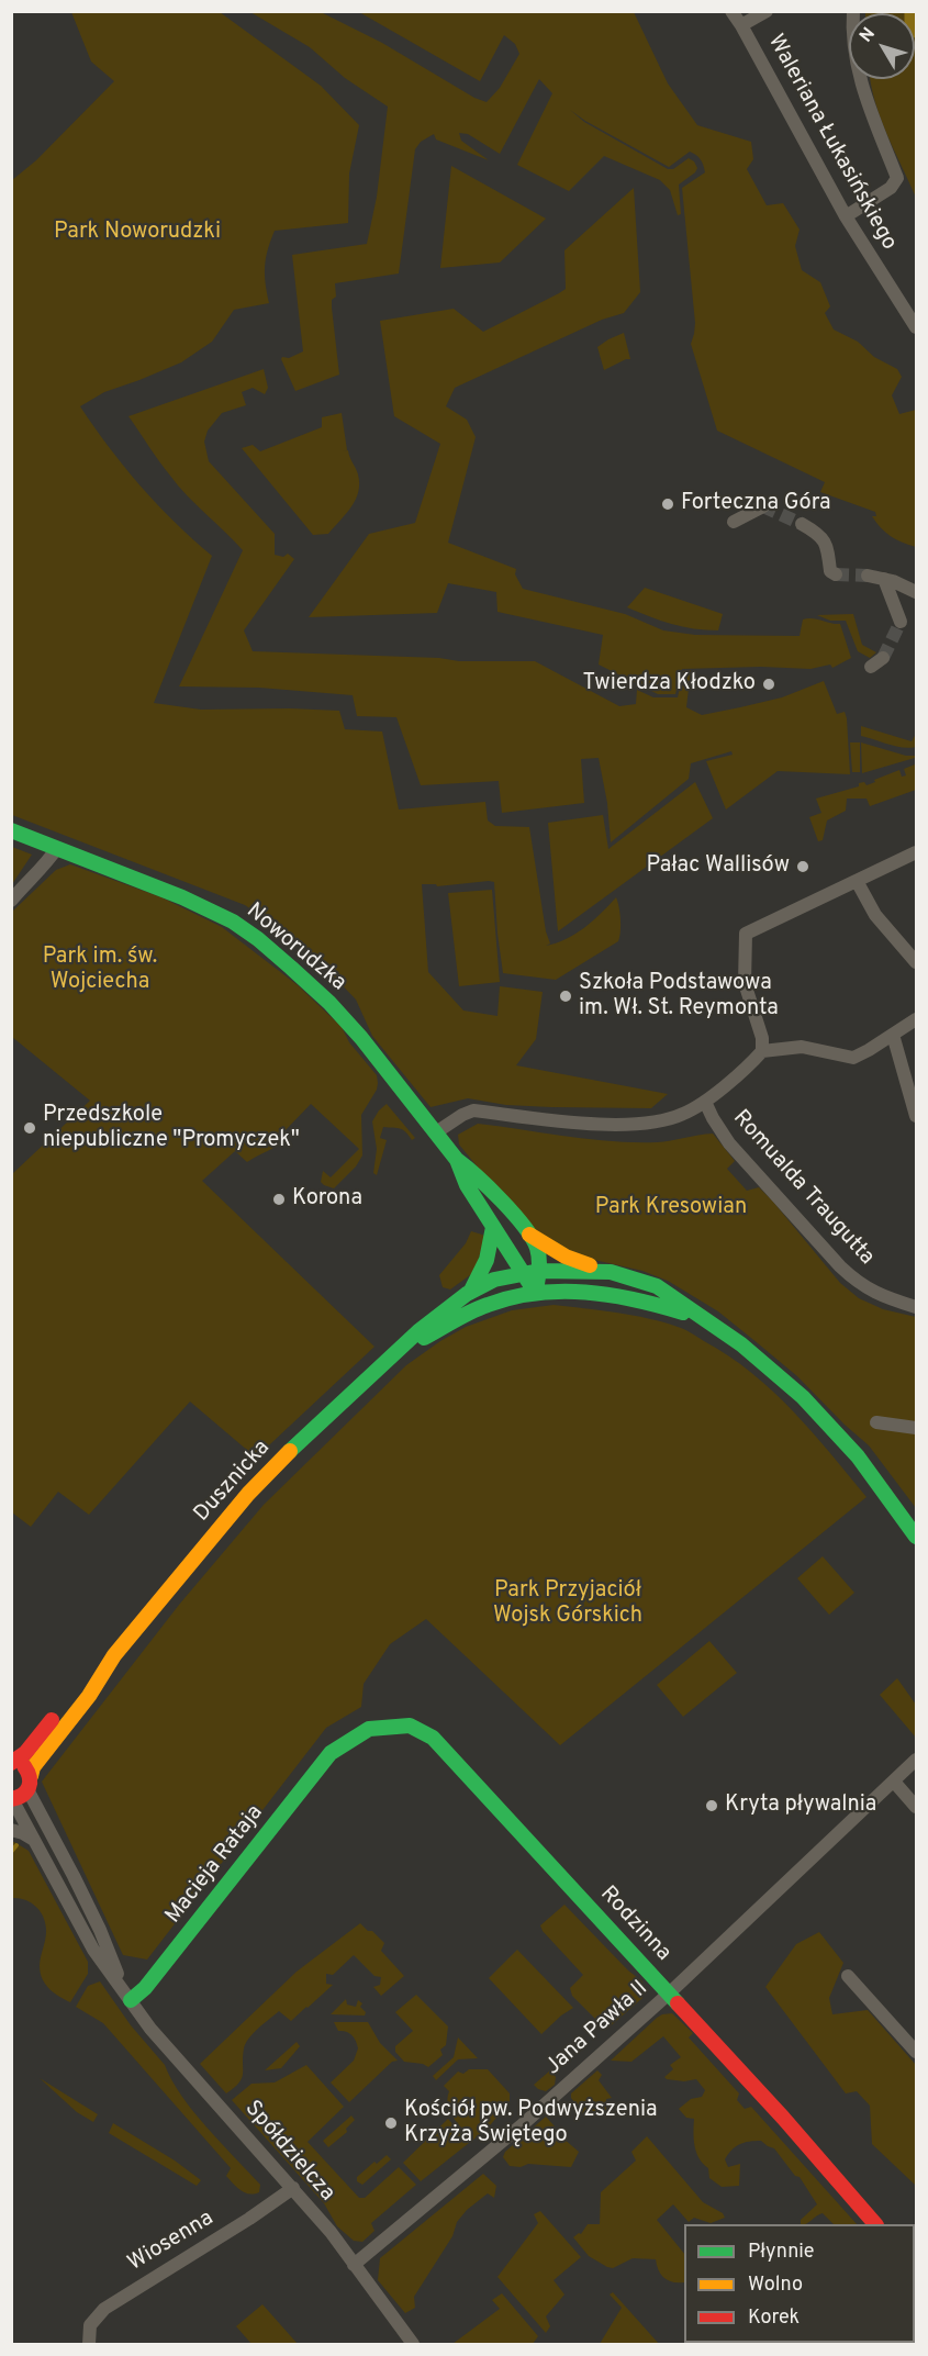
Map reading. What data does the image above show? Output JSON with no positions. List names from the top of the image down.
{
  "streets": {
    "street": [
      "Waleriana Łukasińskiego",
      "Noworudzka",
      "Romualda Traugutta",
      "Dusznicka",
      "Macieja Rataja",
      "Rodzinna",
      "Jana Pawła II",
      "Spółdzielcza",
      "Wiosenna"
    ]
  },
  "crossings": [
    ["Noworudzka", "Dusznicka"],
    ["Macieja Rataja", "Rodzinna"],
    ["Macieja Rataja", "Spółdzielcza"],
    ["Rodzinna", "Jana Pawła II"],
    ["Jana Pawła II", "Spółdzielcza"],
    ["Spółdzielcza", "Wiosenna"]
  ],
  "parks": [
    "Park Noworudzki",
    "Park im. św. Wojciecha",
    "Park Kresowian",
    "Park Przyjaciół Wojsk Górskich"
  ],
  "places": [
    "Forteczna Góra",
    "Twierdza Kłodzko",
    "Pałac Wallisów",
    "Szkoła Podstawowa im. Wł. St. Reymonta",
    "Przedszkole niepubliczne \"Promyczek\"",
    "Korona",
    "Kryta pływalnia",
    "Kościół pw. Podwyższenia Krzyża Świętego"
  ],
  "legend": ["Płynnie", "Wolno", "Korek"],
  "north": "top left"
}
